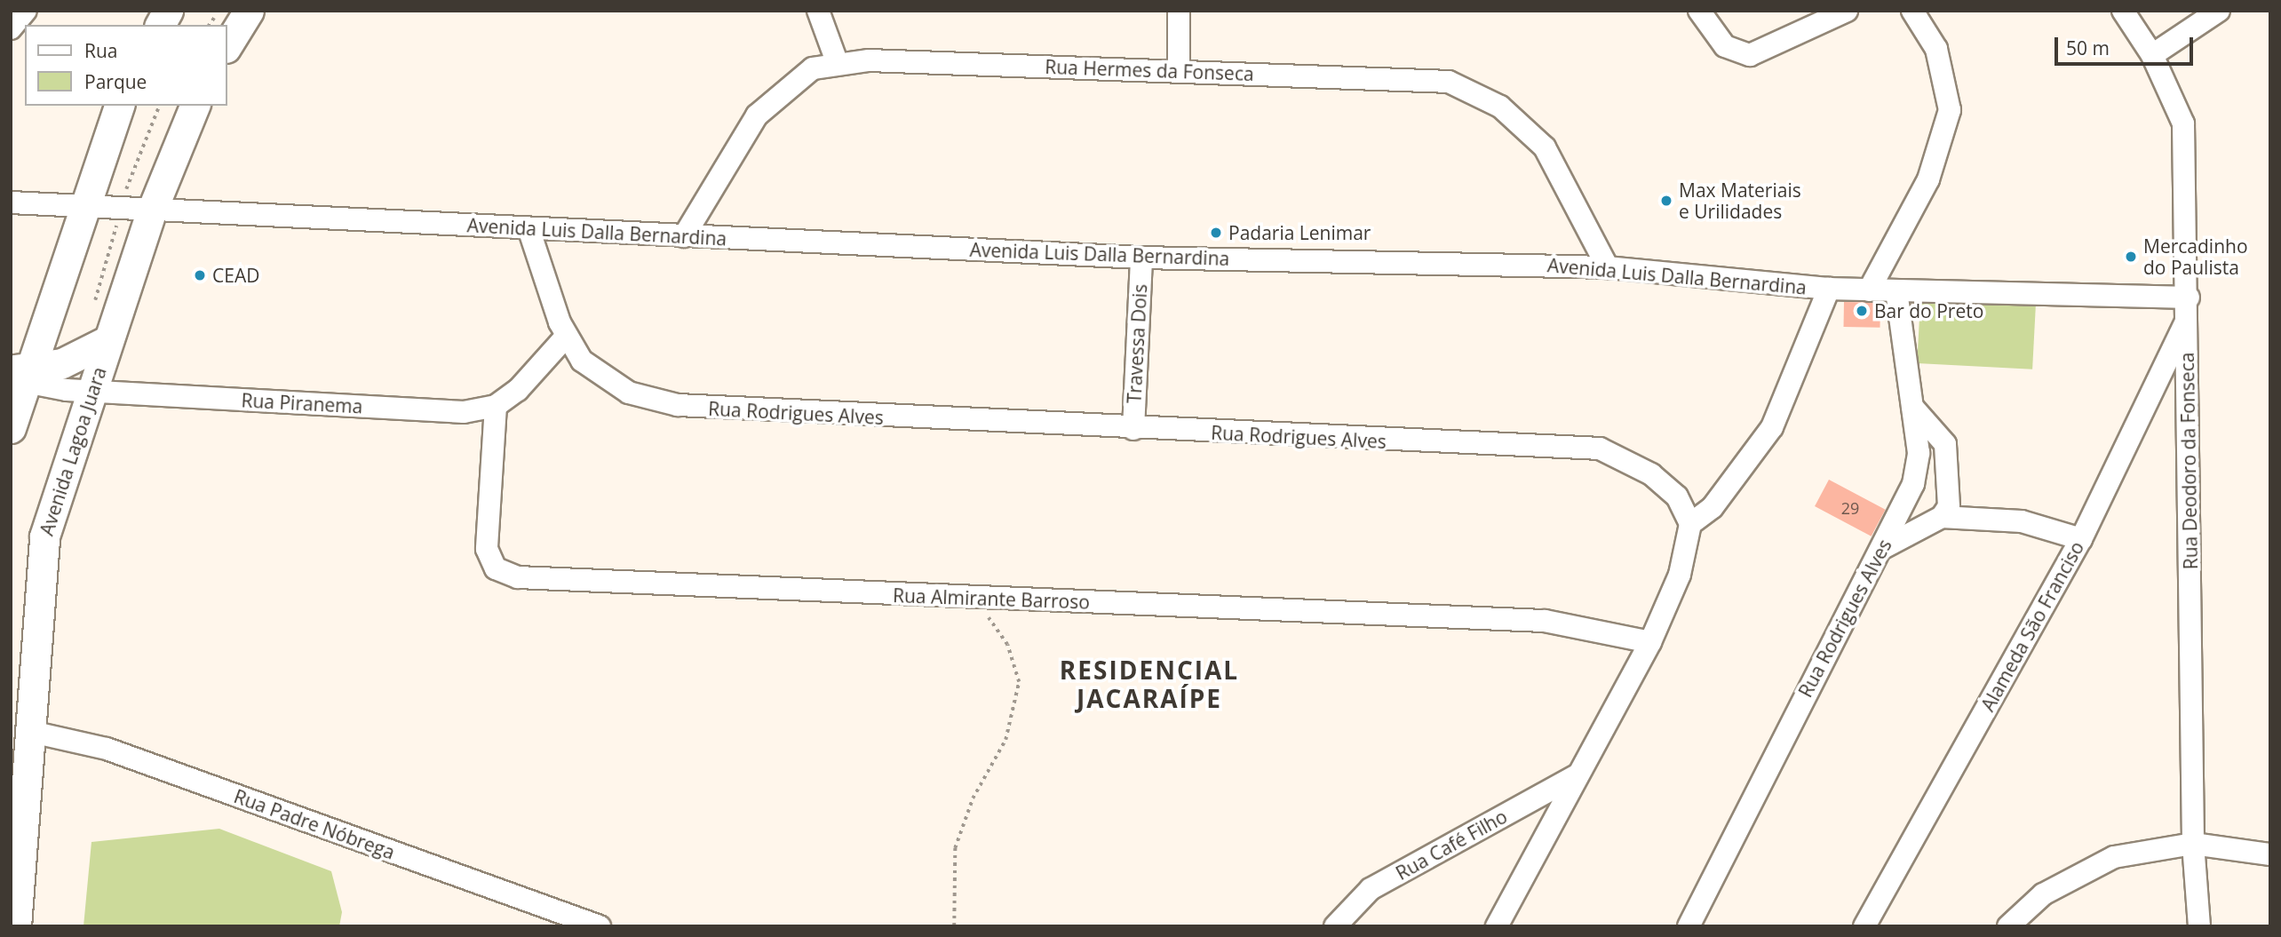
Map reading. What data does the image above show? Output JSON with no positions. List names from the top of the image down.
{
  "streets": {
    "main road": ["Avenida Lagoa Juara"],
    "street": [
      "Rua Hermes da Fonseca",
      "Avenida Luis Dalla Bernardina",
      "Travessa Dois",
      "Rua Piranema",
      "Rua Rodrigues Alves",
      "Rua Deodoro da Fonseca",
      "Rua Almirante Barroso",
      "Alameda São Franciso",
      "Rua Padre Nóbrega",
      "Rua Café Filho"
    ]
  },
  "crossings": [
    ["Rua Hermes da Fonseca", "Avenida Luis Dalla Bernardina"],
    ["Avenida Luis Dalla Bernardina", "Travessa Dois"],
    ["Avenida Luis Dalla Bernardina", "Rua Rodrigues Alves"],
    ["Avenida Luis Dalla Bernardina", "Avenida Lagoa Juara"],
    ["Avenida Luis Dalla Bernardina", "Rua Deodoro da Fonseca"],
    ["Travessa Dois", "Rua Rodrigues Alves"],
    ["Rua Piranema", "Rua Rodrigues Alves"],
    ["Rua Piranema", "Avenida Lagoa Juara"],
    ["Rua Piranema", "Rua Almirante Barroso"],
    ["Avenida Lagoa Juara", "Rua Padre Nóbrega"],
    ["Rua Deodoro da Fonseca", "Alameda São Franciso"]
  ],
  "districts": ["RESIDENCIAL JACARAÍPE"],
  "places": [
    "Max Materiais e Urilidades",
    "Padaria Lenimar",
    "Mercadinho do Paulista",
    "CEAD",
    "Bar do Preto"
  ],
  "house_numbers": ["29"],
  "legend": ["Rua", "Parque"],
  "scale_bar": "50 m"
}
